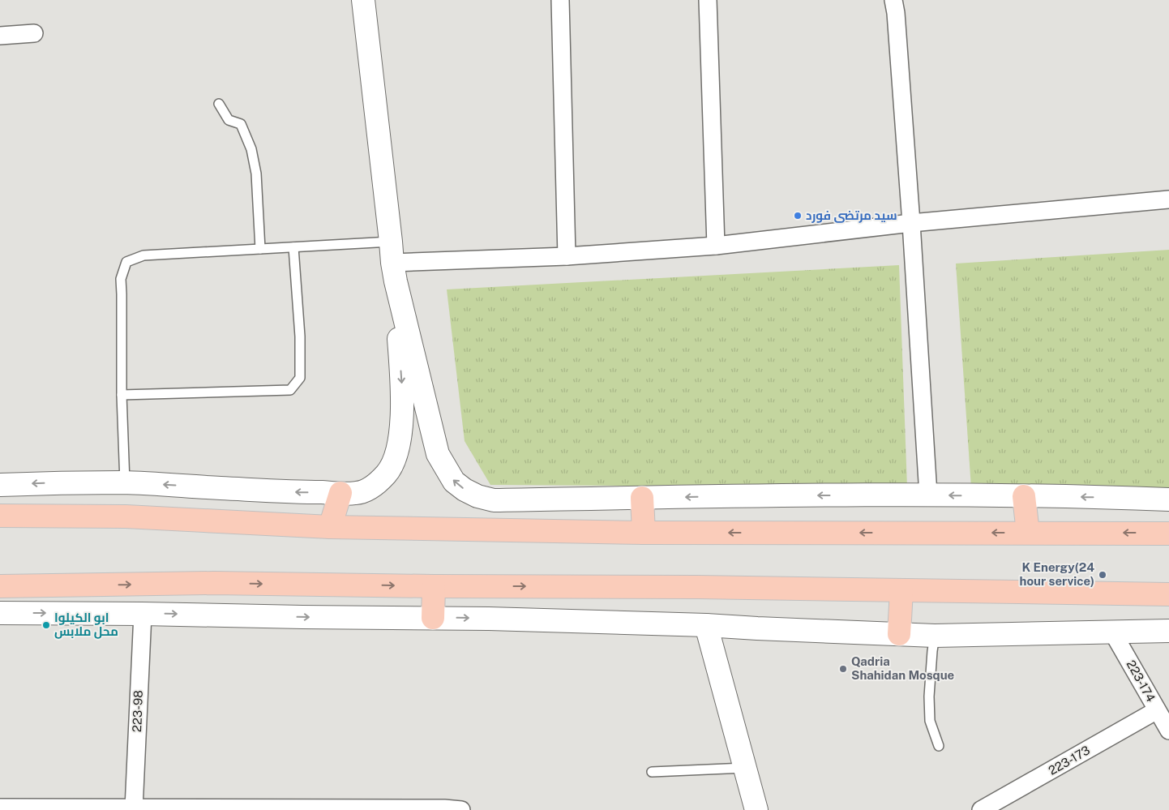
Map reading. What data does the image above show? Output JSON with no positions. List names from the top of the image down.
{
  "streets": {
    "street": ["223-174", "223-98", "223-173"]
  },
  "crossings": [
    ["223-174", "223-173"]
  ],
  "places": [
    "سيد مرتضى فورد",
    "K Energy(24 hour service)",
    "ابو الكيلوا محل ملابس",
    "Qadria Shahidan Mosque"
  ]
}
